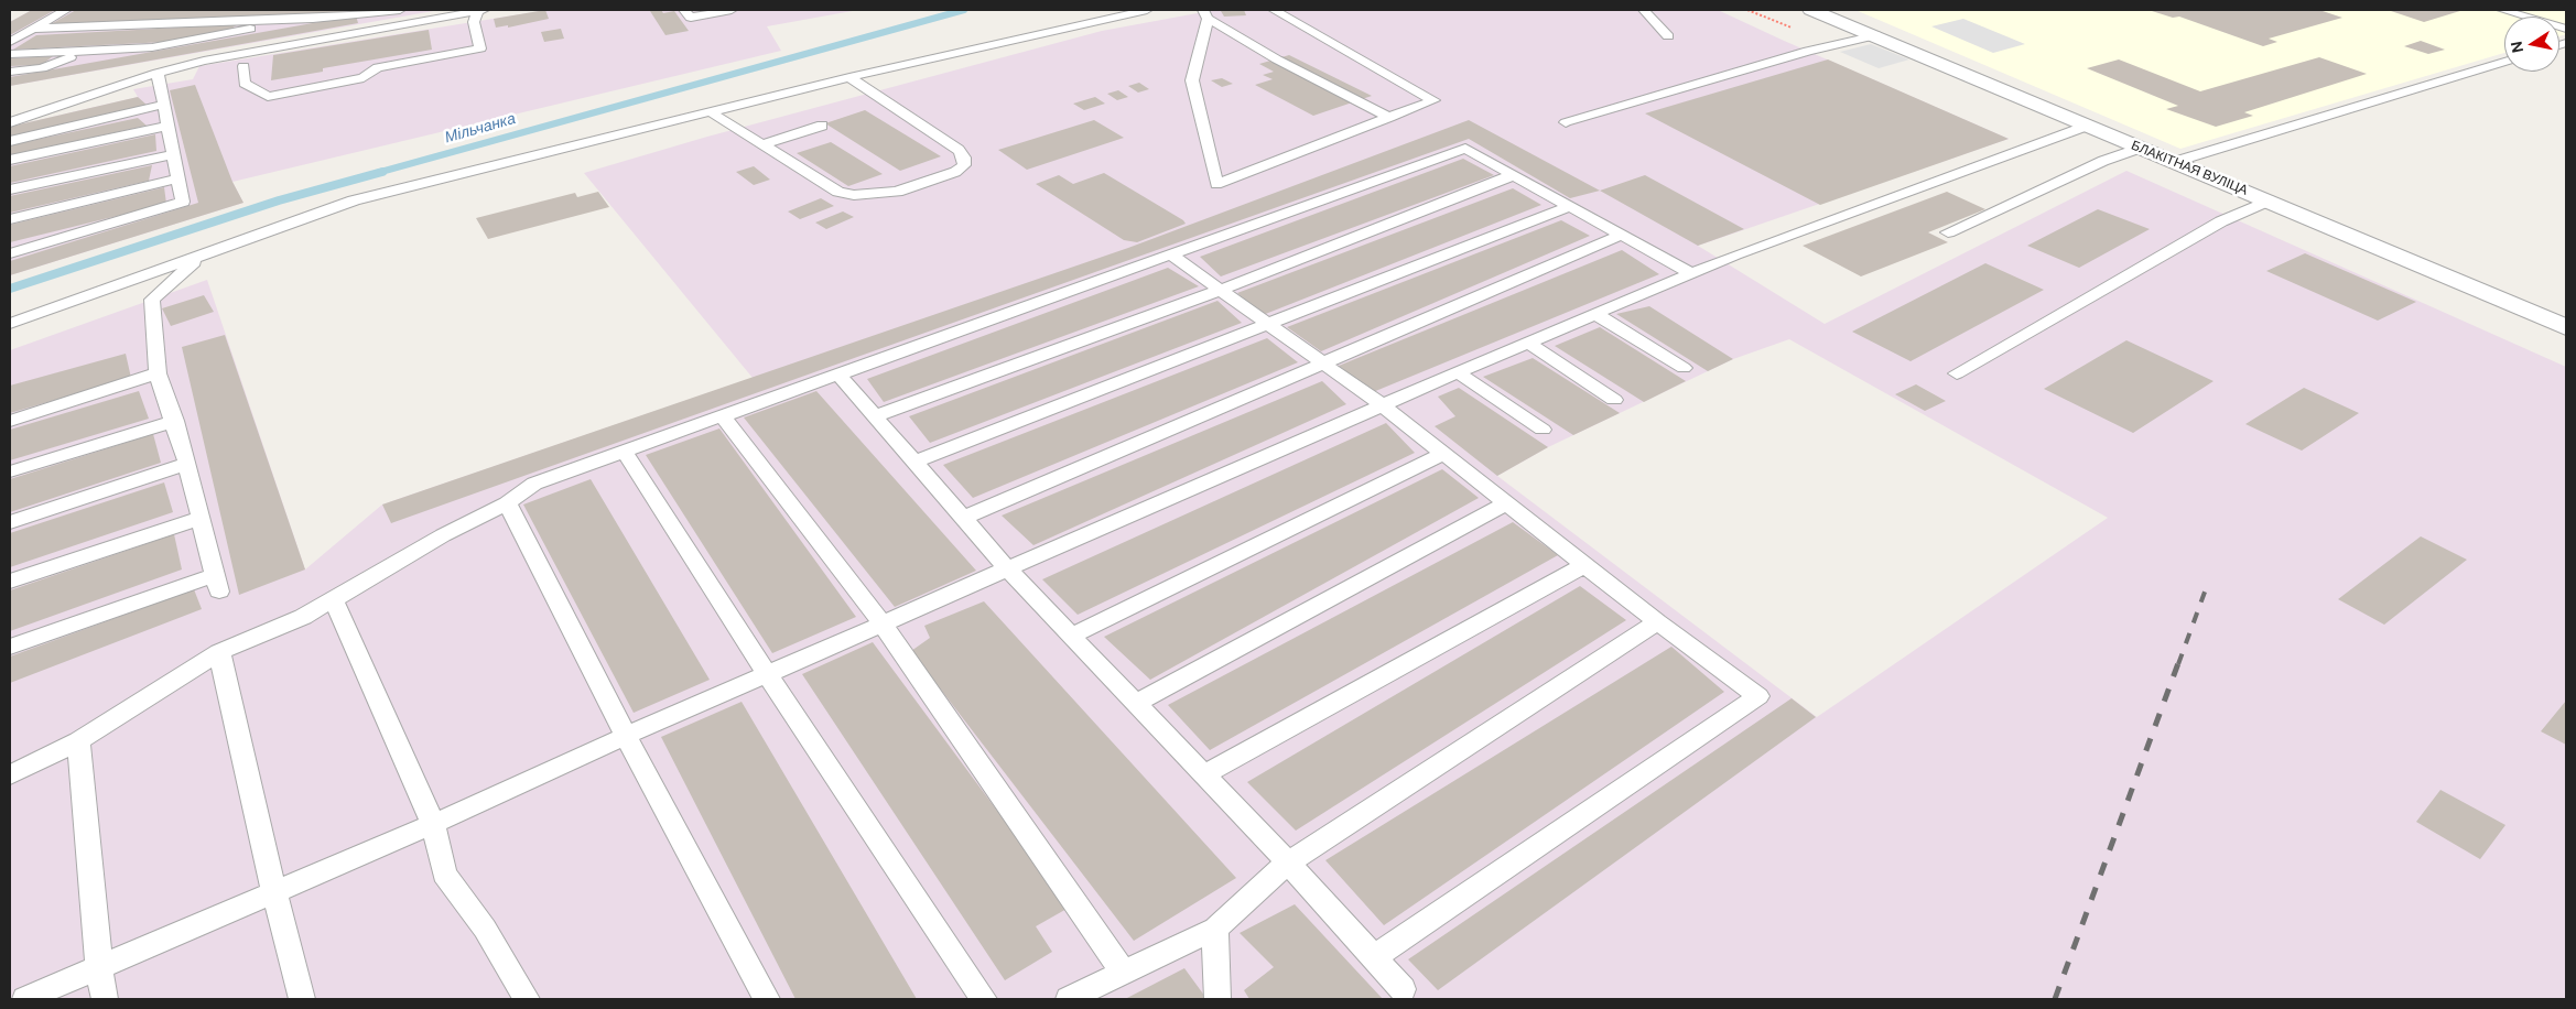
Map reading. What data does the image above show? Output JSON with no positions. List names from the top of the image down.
{
  "streets": {
    "street": ["БЛАКІТНАЯ ВУЛІЦА"]
  },
  "water": ["Мільчанка"],
  "north": "left"
}
